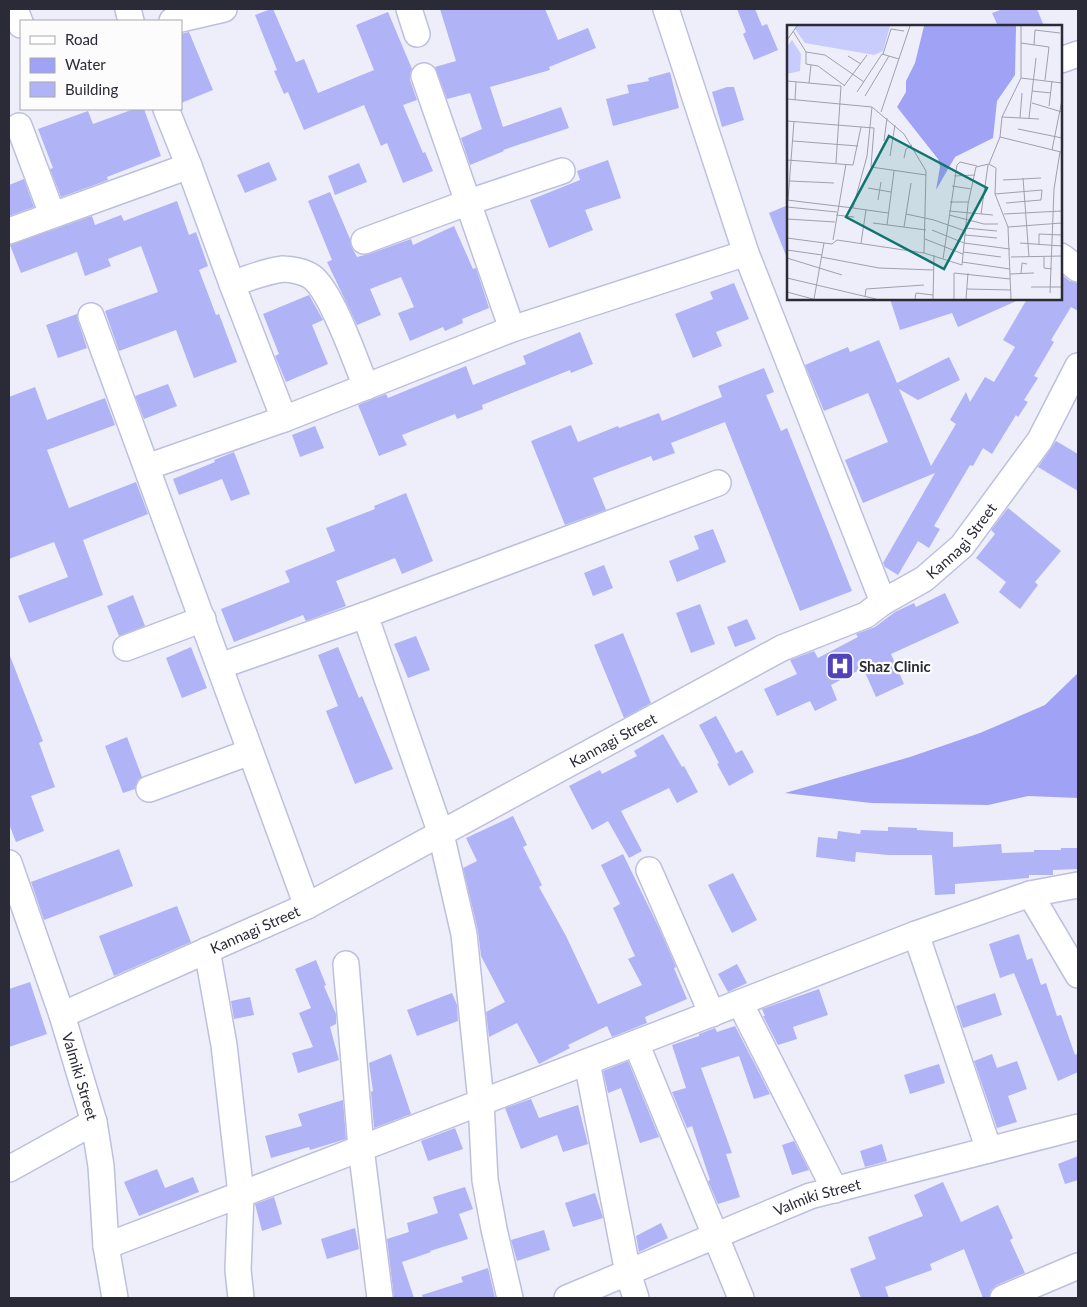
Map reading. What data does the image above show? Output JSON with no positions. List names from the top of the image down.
{
  "streets": {
    "street": ["Kannagi Street", "Valmiki Street"]
  },
  "crossings": [
    ["Kannagi Street", "Valmiki Street"]
  ],
  "places": {
    "hospital": ["Shaz Clinic"]
  },
  "legend": ["Road", "Water", "Building"]
}
